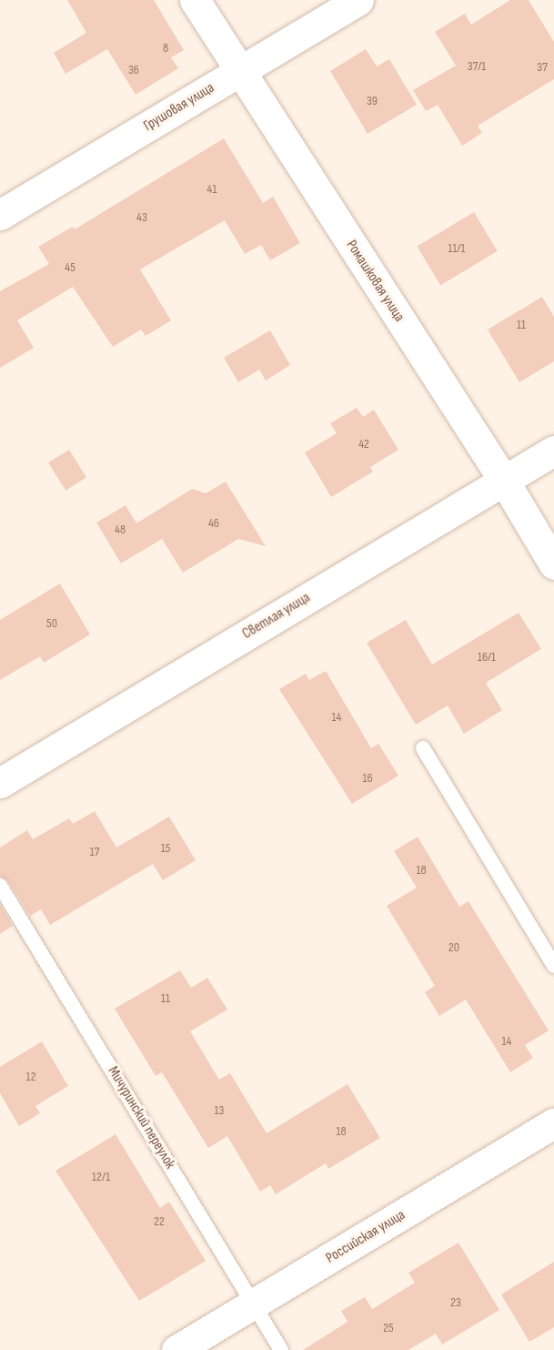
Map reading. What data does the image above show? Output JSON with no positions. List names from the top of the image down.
{
  "streets": {
    "street": [
      "Грушовая улица",
      "Ромашковая улица",
      "Светлая улица",
      "Российская улица"
    ],
    "lane": ["Мичуринский переулок"]
  },
  "crossings": [
    ["Грушовая улица", "Ромашковая улица"],
    ["Ромашковая улица", "Светлая улица"],
    ["Мичуринский переулок", "Российская улица"]
  ],
  "house_numbers": [
    "8",
    "37/1",
    "37",
    "36",
    "39",
    "41",
    "43",
    "11/1",
    "45",
    "11",
    "42",
    "46",
    "48",
    "50",
    "16/1",
    "14",
    "16",
    "15",
    "17",
    "18",
    "20",
    "11",
    "14",
    "12",
    "13",
    "18",
    "12/1",
    "22",
    "23",
    "25"
  ]
}
